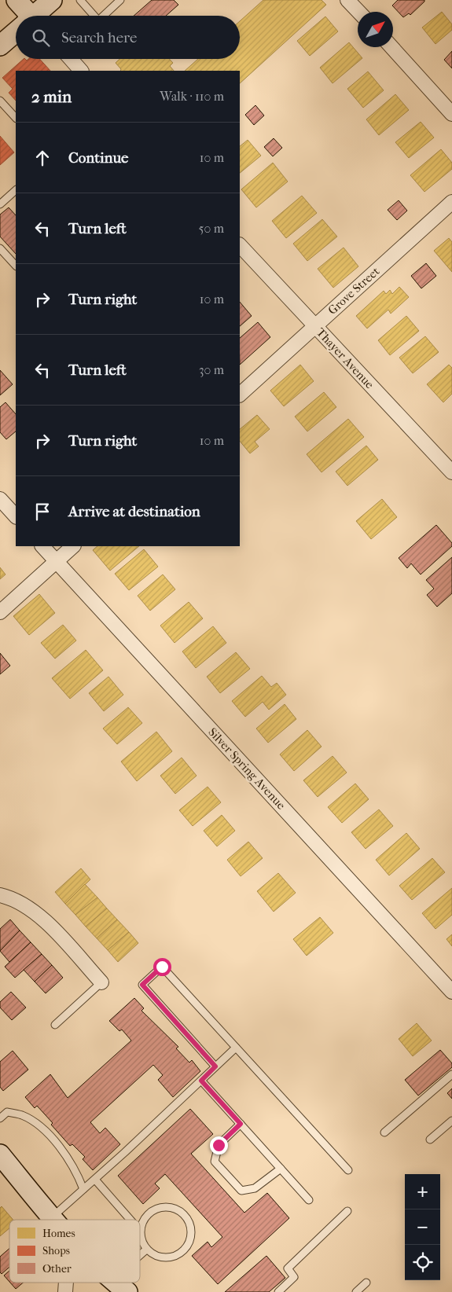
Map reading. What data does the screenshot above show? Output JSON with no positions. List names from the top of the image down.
{
  "streets": {
    "street": ["Grove Street", "Thayer Avenue", "Silver Spring Avenue"]
  },
  "crossings": [
    ["Grove Street", "Thayer Avenue"]
  ],
  "legend": ["Homes", "Shops", "Other"],
  "north": "top right",
  "page": {
    "search": "Search here",
    "heading": ["2 min", "Walk · 110 m"],
    "list": [
      ["Continue", "10 m"],
      ["Turn left", "50 m"],
      ["Turn right", "10 m"],
      ["Turn left", "30 m"],
      ["Turn right", "10 m"],
      "Arrive at destination"
    ],
    "map_buttons": ["+", "−"]
  }
}
